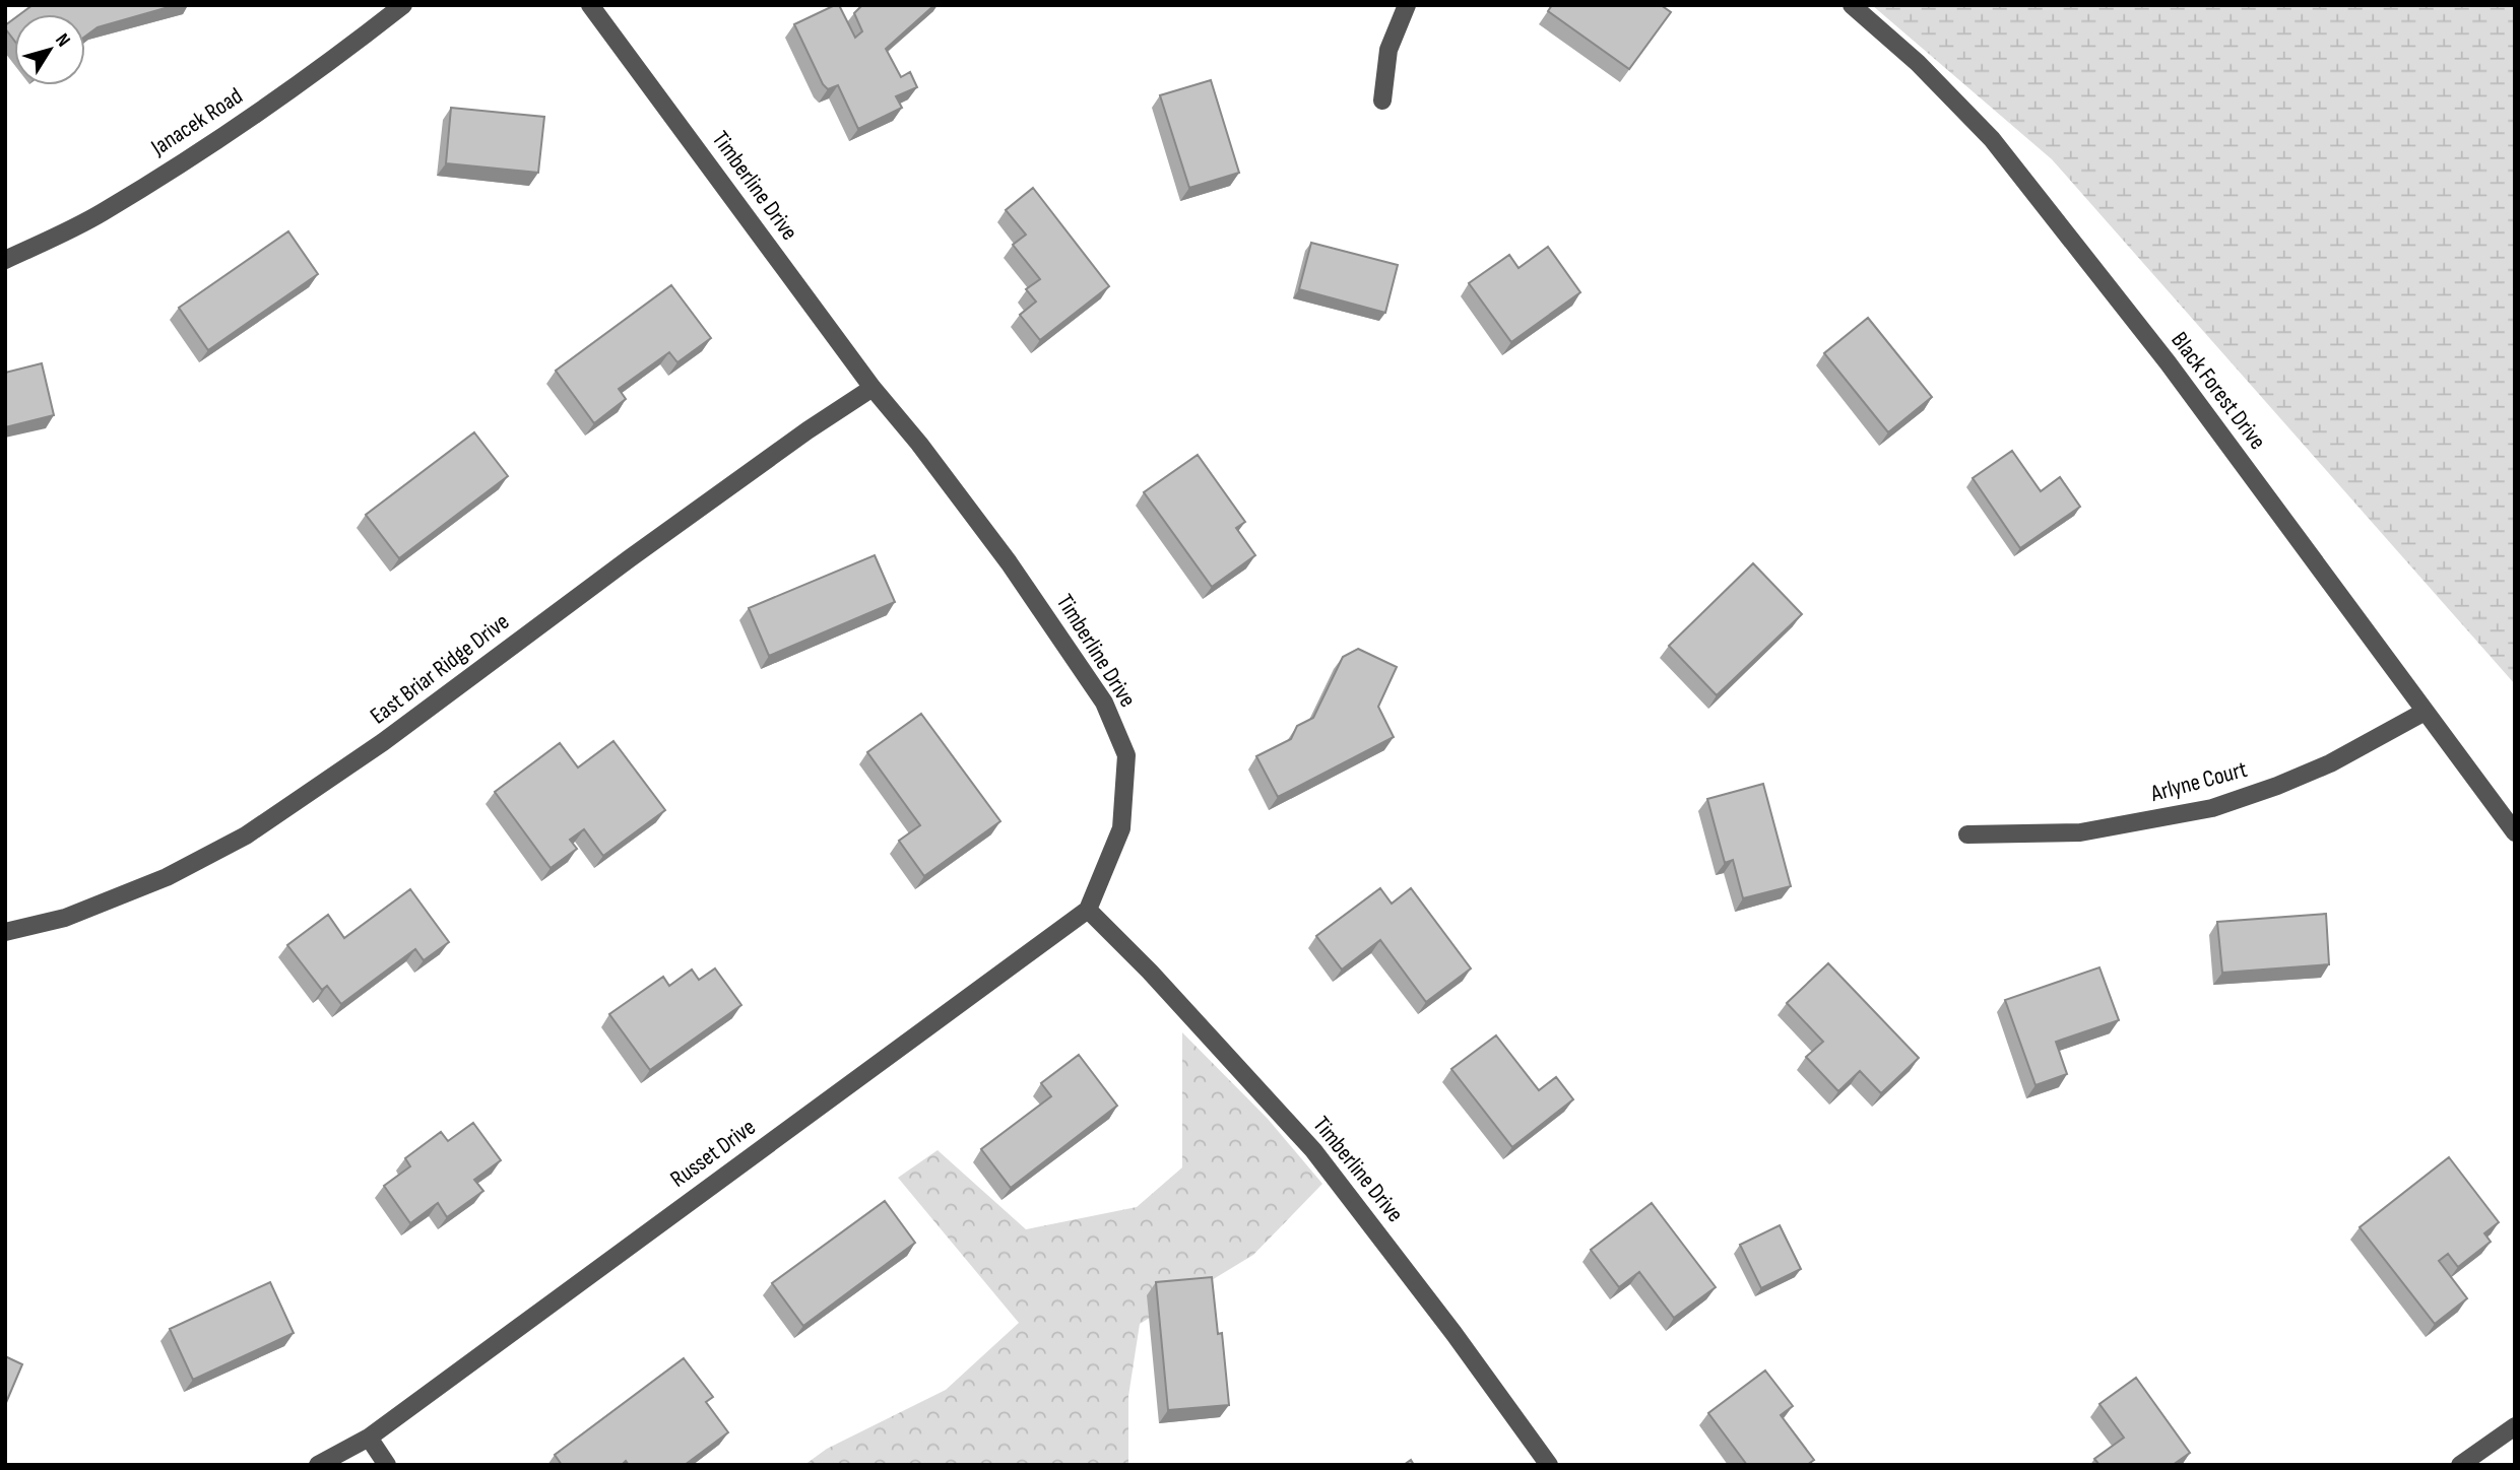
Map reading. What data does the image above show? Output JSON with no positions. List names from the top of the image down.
{
  "streets": {
    "street": [
      "Janacek Road",
      "Timberline Drive",
      "Black Forest Drive",
      "East Briar Ridge Drive",
      "Arlyne Court",
      "Russet Drive"
    ]
  },
  "crossings": [
    ["Timberline Drive", "East Briar Ridge Drive"],
    ["Timberline Drive", "Russet Drive"],
    ["Black Forest Drive", "Arlyne Court"]
  ],
  "north": "top right"
}
